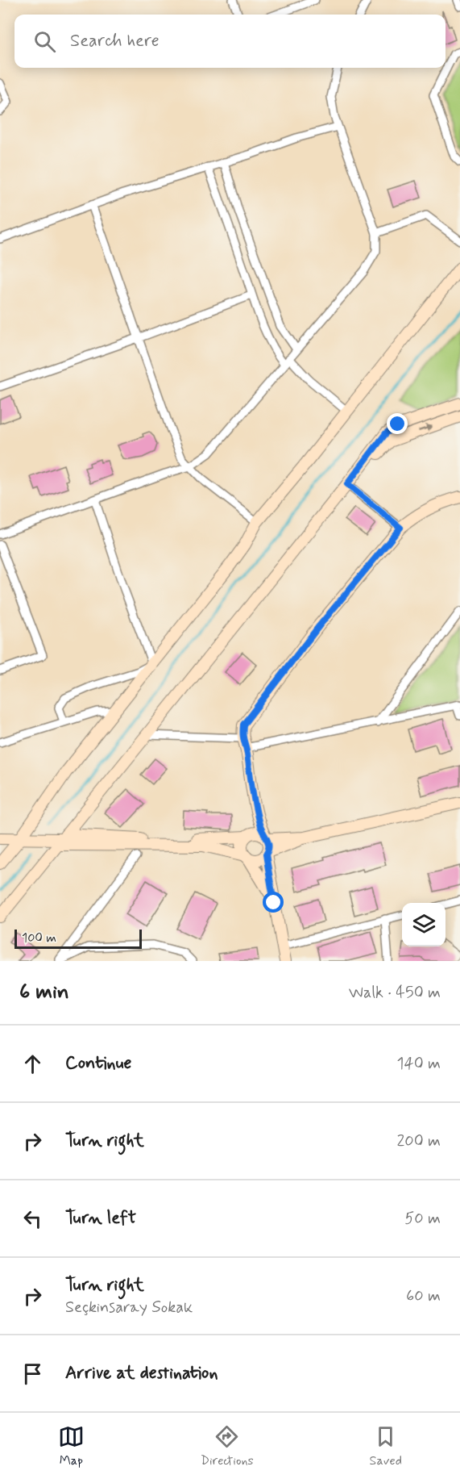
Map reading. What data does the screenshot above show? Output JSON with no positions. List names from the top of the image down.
{
  "scale_bar": "100 m",
  "page": {
    "search": "Search here",
    "scale": "100 m",
    "heading": ["6 min", "Walk · 450 m"],
    "list": [
      ["Continue", "140 m"],
      ["Turn right", "200 m"],
      ["Turn left", "50 m"],
      ["Turn right", "Seçkinsaray Sokak", "60 m"],
      "Arrive at destination"
    ],
    "nav": ["Map", "Directions", "Saved"]
  }
}
